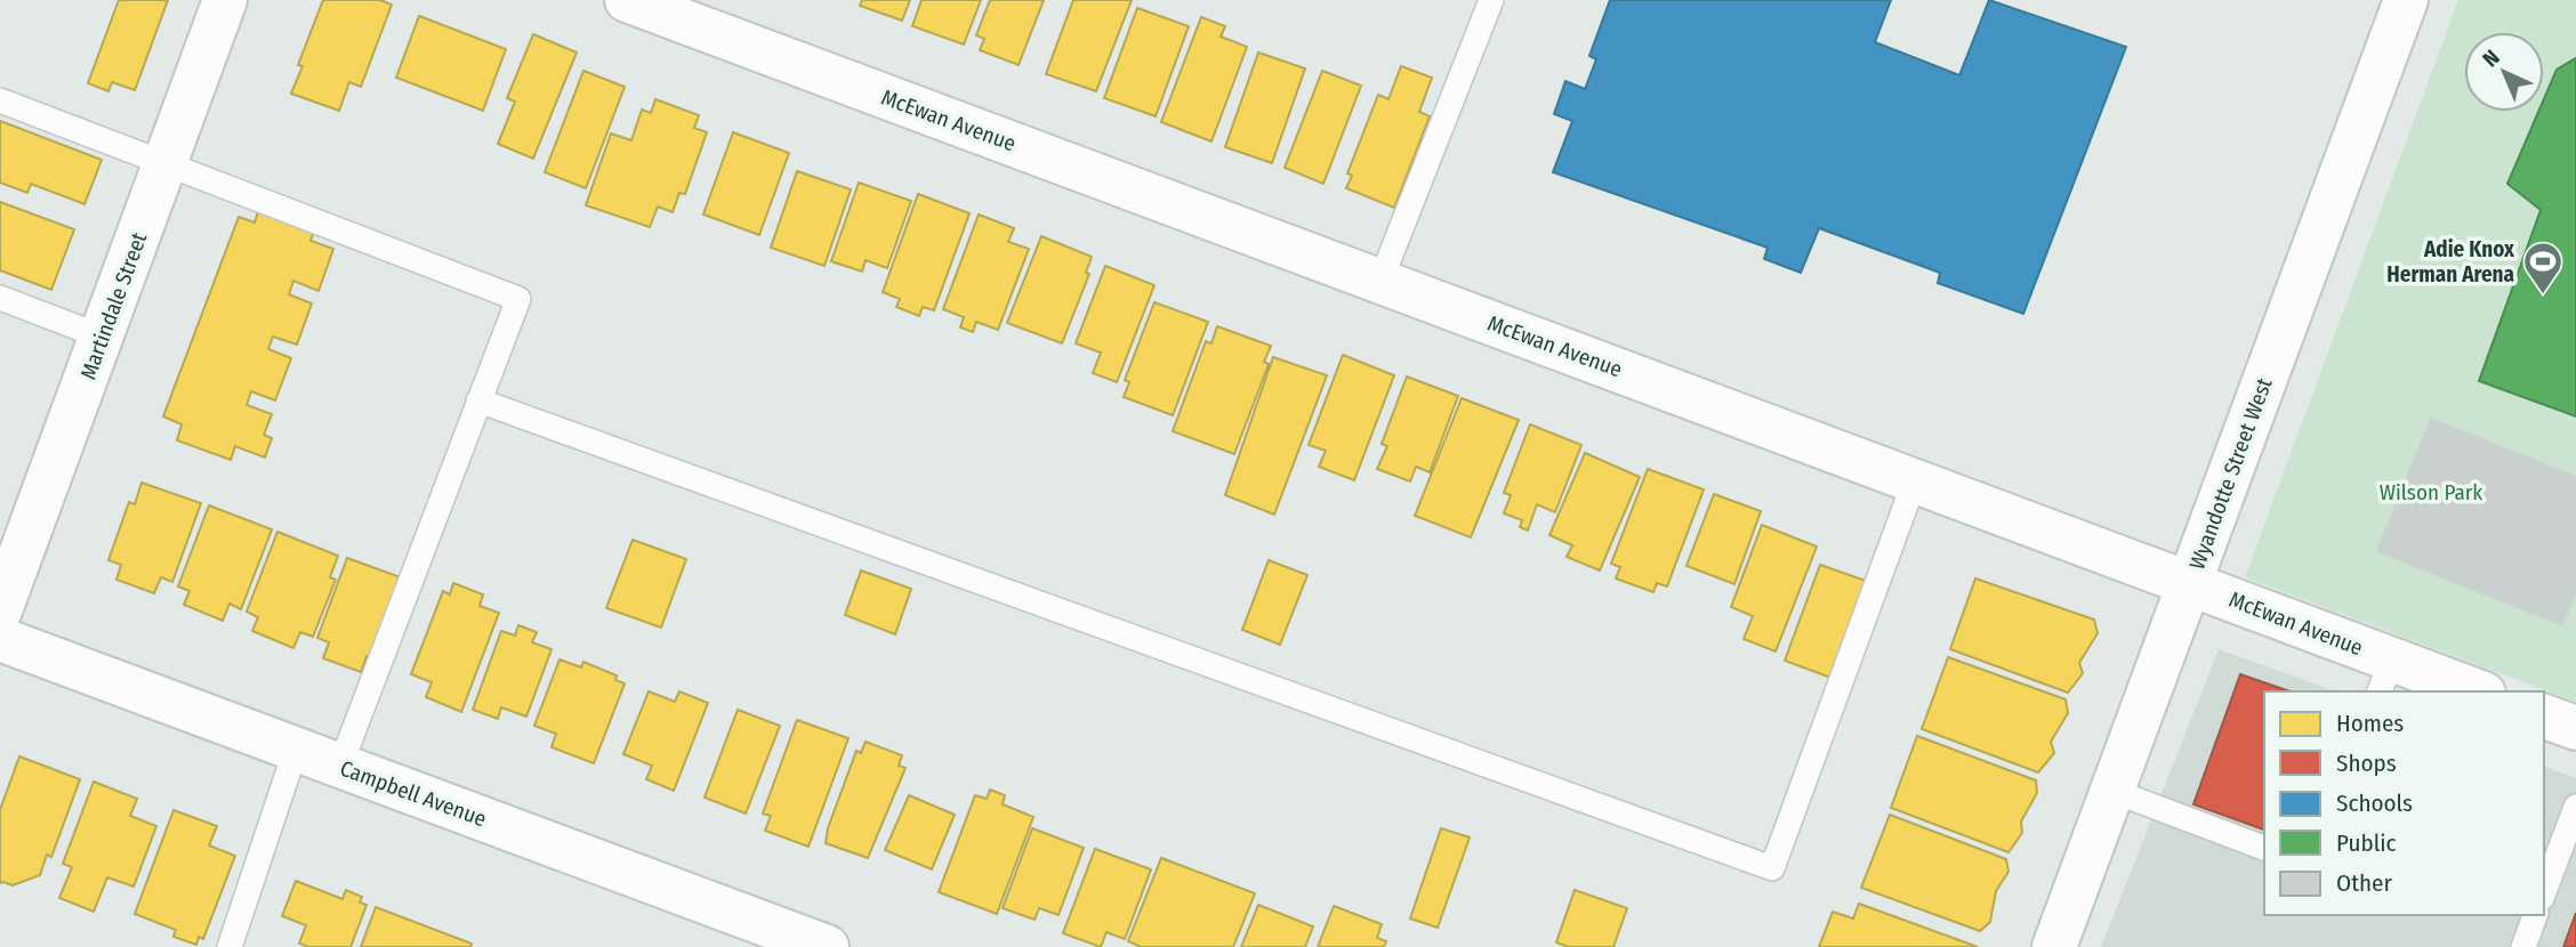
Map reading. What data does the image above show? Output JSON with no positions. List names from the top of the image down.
{
  "streets": {
    "street": [
      "McEwan Avenue",
      "Martindale Street",
      "Wyandotte Street West",
      "Campbell Avenue"
    ]
  },
  "crossings": [
    ["McEwan Avenue", "Wyandotte Street West"]
  ],
  "parks": ["Wilson Park"],
  "places": {
    "sports": ["Adie Knox Herman Arena"]
  },
  "legend": [
    "Homes",
    "Shops",
    "Schools",
    "Public",
    "Other"
  ],
  "north": "top left"
}
